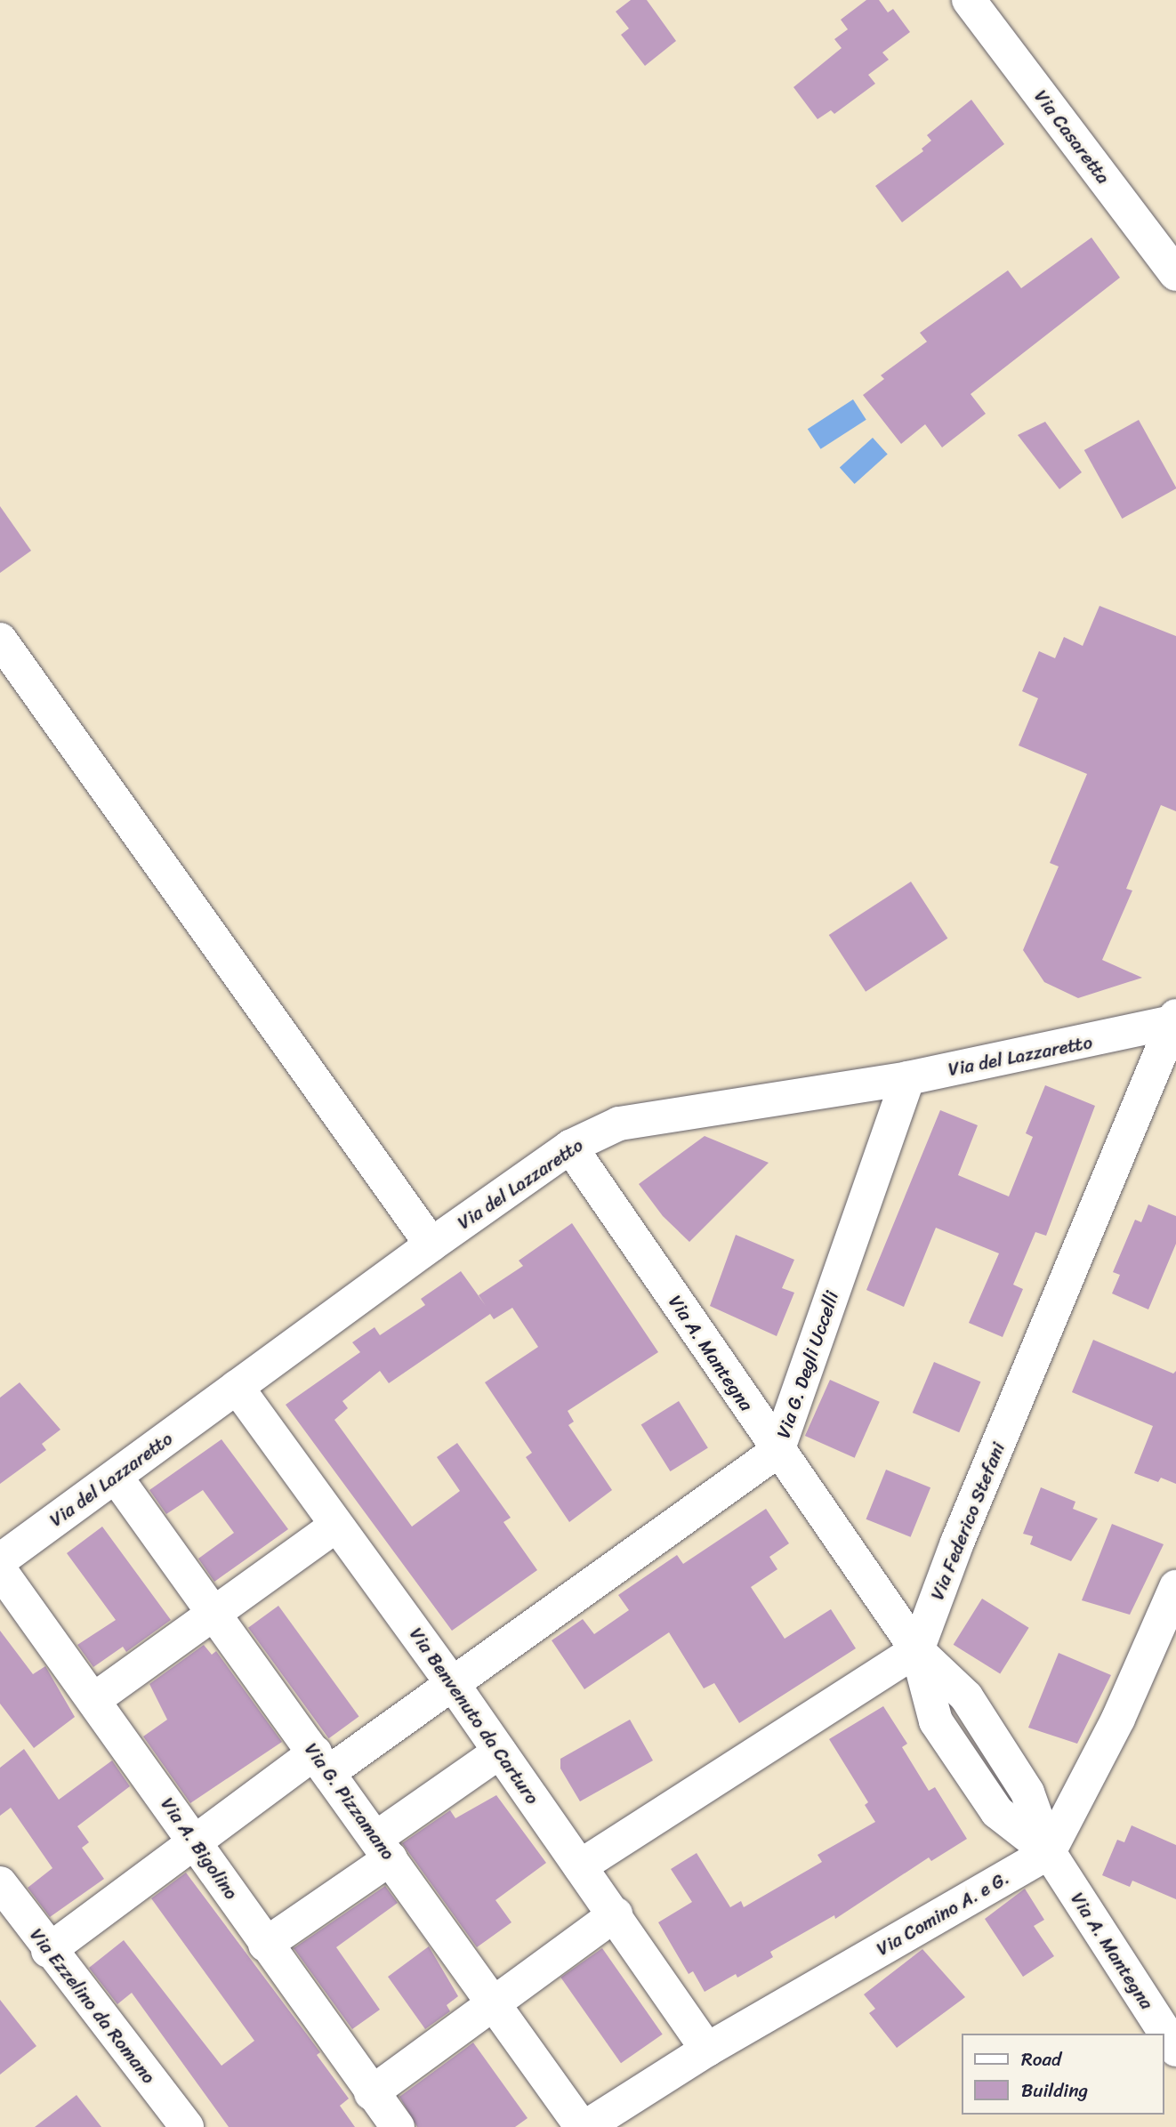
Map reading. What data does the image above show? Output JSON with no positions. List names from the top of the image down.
{
  "streets": {
    "street": [
      "Via Casaretta",
      "Via del Lazzaretto",
      "Via A. Mantegna",
      "Via G. Degli Uccelli",
      "Via Federico Stefani",
      "Via Benvenuto da Carturo",
      "Via G. Pizzamano",
      "Via A. Bigolino",
      "Via Comino A. e G.",
      "Via Ezzelino da Romano"
    ]
  },
  "crossings": [
    ["Via del Lazzaretto", "Via A. Mantegna"],
    ["Via del Lazzaretto", "Via G. Degli Uccelli"],
    ["Via del Lazzaretto", "Via Federico Stefani"],
    ["Via del Lazzaretto", "Via Benvenuto da Carturo"],
    ["Via del Lazzaretto", "Via G. Pizzamano"],
    ["Via A. Mantegna", "Via G. Degli Uccelli"],
    ["Via A. Mantegna", "Via Federico Stefani"],
    ["Via A. Mantegna", "Via Comino A. e G."],
    ["Via G. Degli Uccelli", "Via Benvenuto da Carturo"],
    ["Via G. Degli Uccelli", "Via G. Pizzamano"],
    ["Via G. Degli Uccelli", "Via A. Bigolino"],
    ["Via G. Degli Uccelli", "Via Ezzelino da Romano"],
    ["Via Benvenuto da Carturo", "Via Comino A. e G."],
    ["Via G. Pizzamano", "Via Comino A. e G."]
  ],
  "legend": ["Road", "Building"]
}
